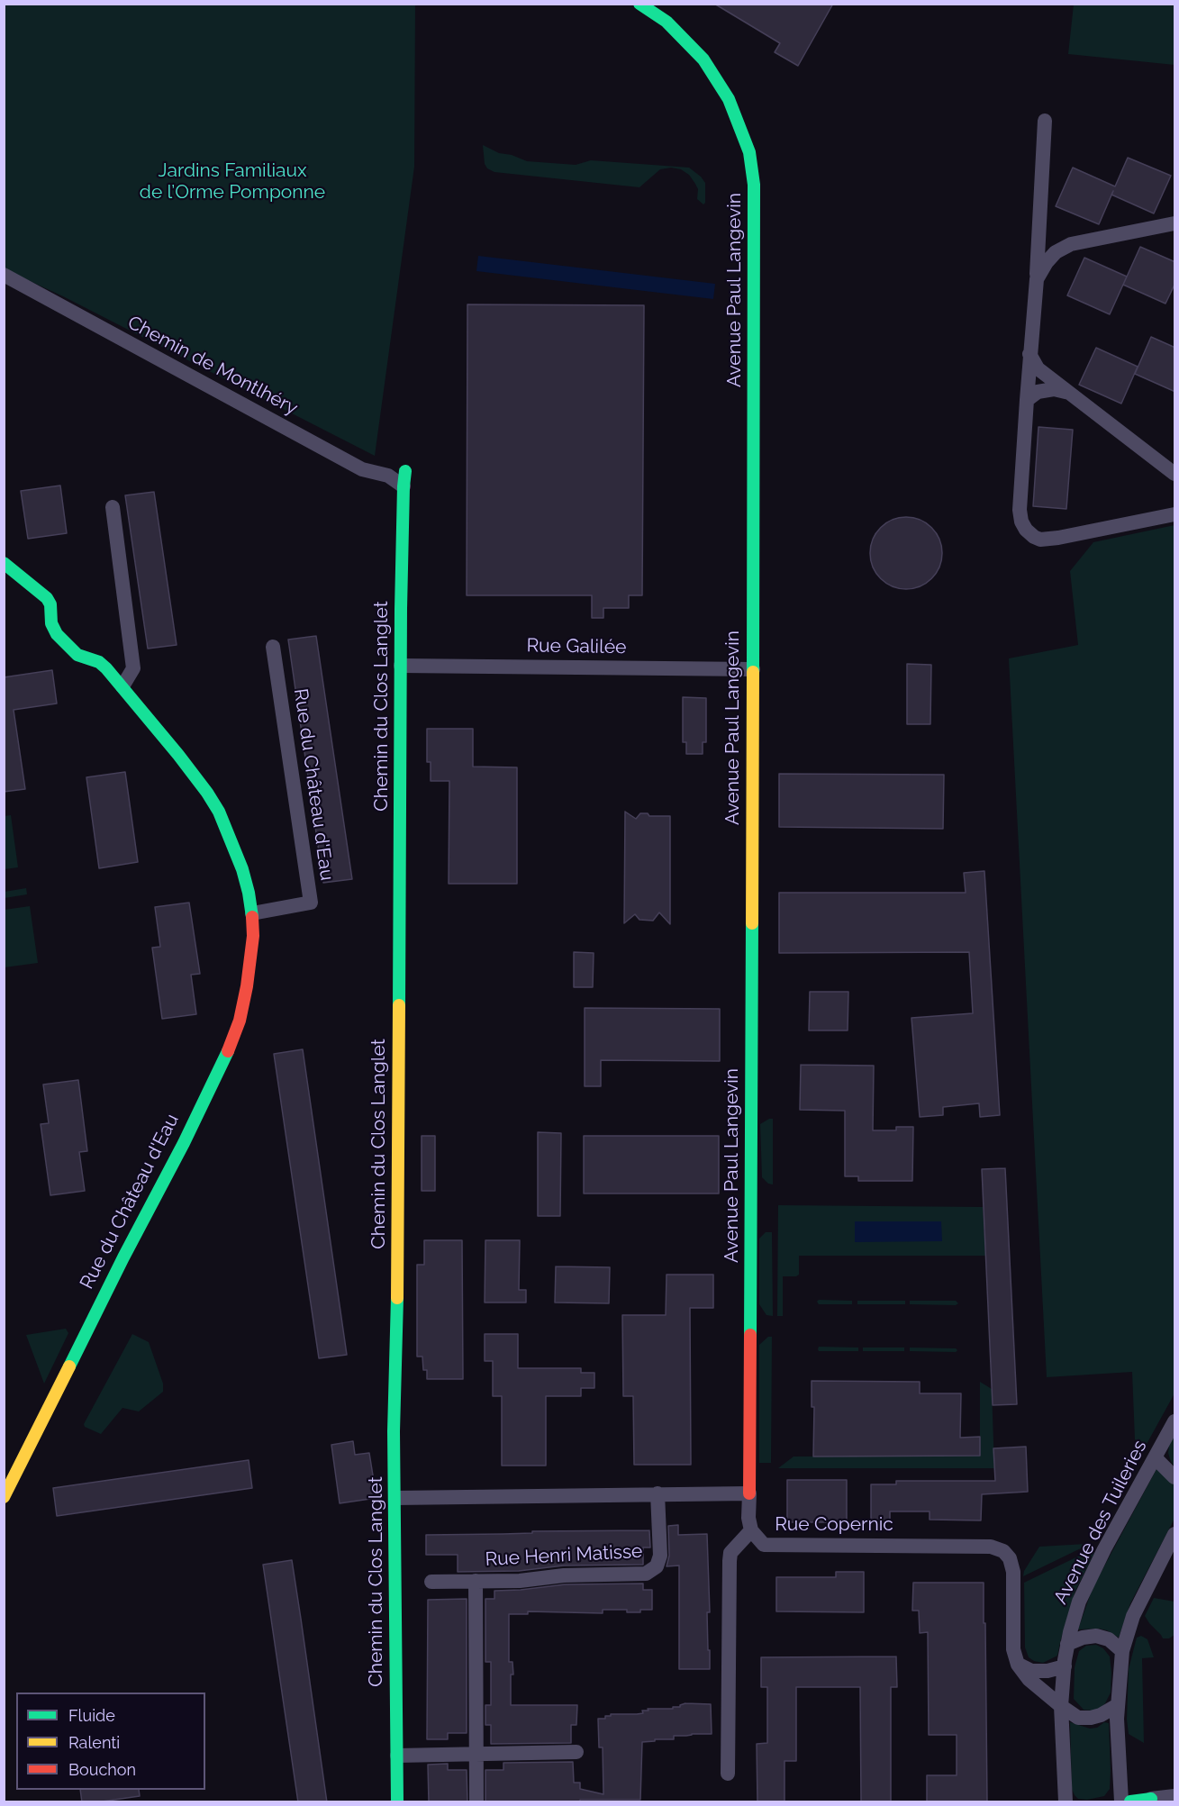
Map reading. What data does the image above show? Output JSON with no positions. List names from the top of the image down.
{
  "streets": {
    "street": [
      "Avenue Paul Langevin",
      "Chemin de Montlhéry",
      "Rue Galilée",
      "Chemin du Clos Langlet",
      "Rue du Château d'Eau",
      "Avenue des Tuileries",
      "Rue Copernic",
      "Rue Henri Matisse"
    ]
  },
  "crossings": [
    ["Avenue Paul Langevin", "Rue Galilée"],
    ["Avenue Paul Langevin", "Rue Copernic"],
    ["Chemin de Montlhéry", "Chemin du Clos Langlet"],
    ["Rue Galilée", "Chemin du Clos Langlet"]
  ],
  "parks": ["Jardins Familiaux de l’Orme Pomponne"],
  "legend": ["Fluide", "Ralenti", "Bouchon"]
}
